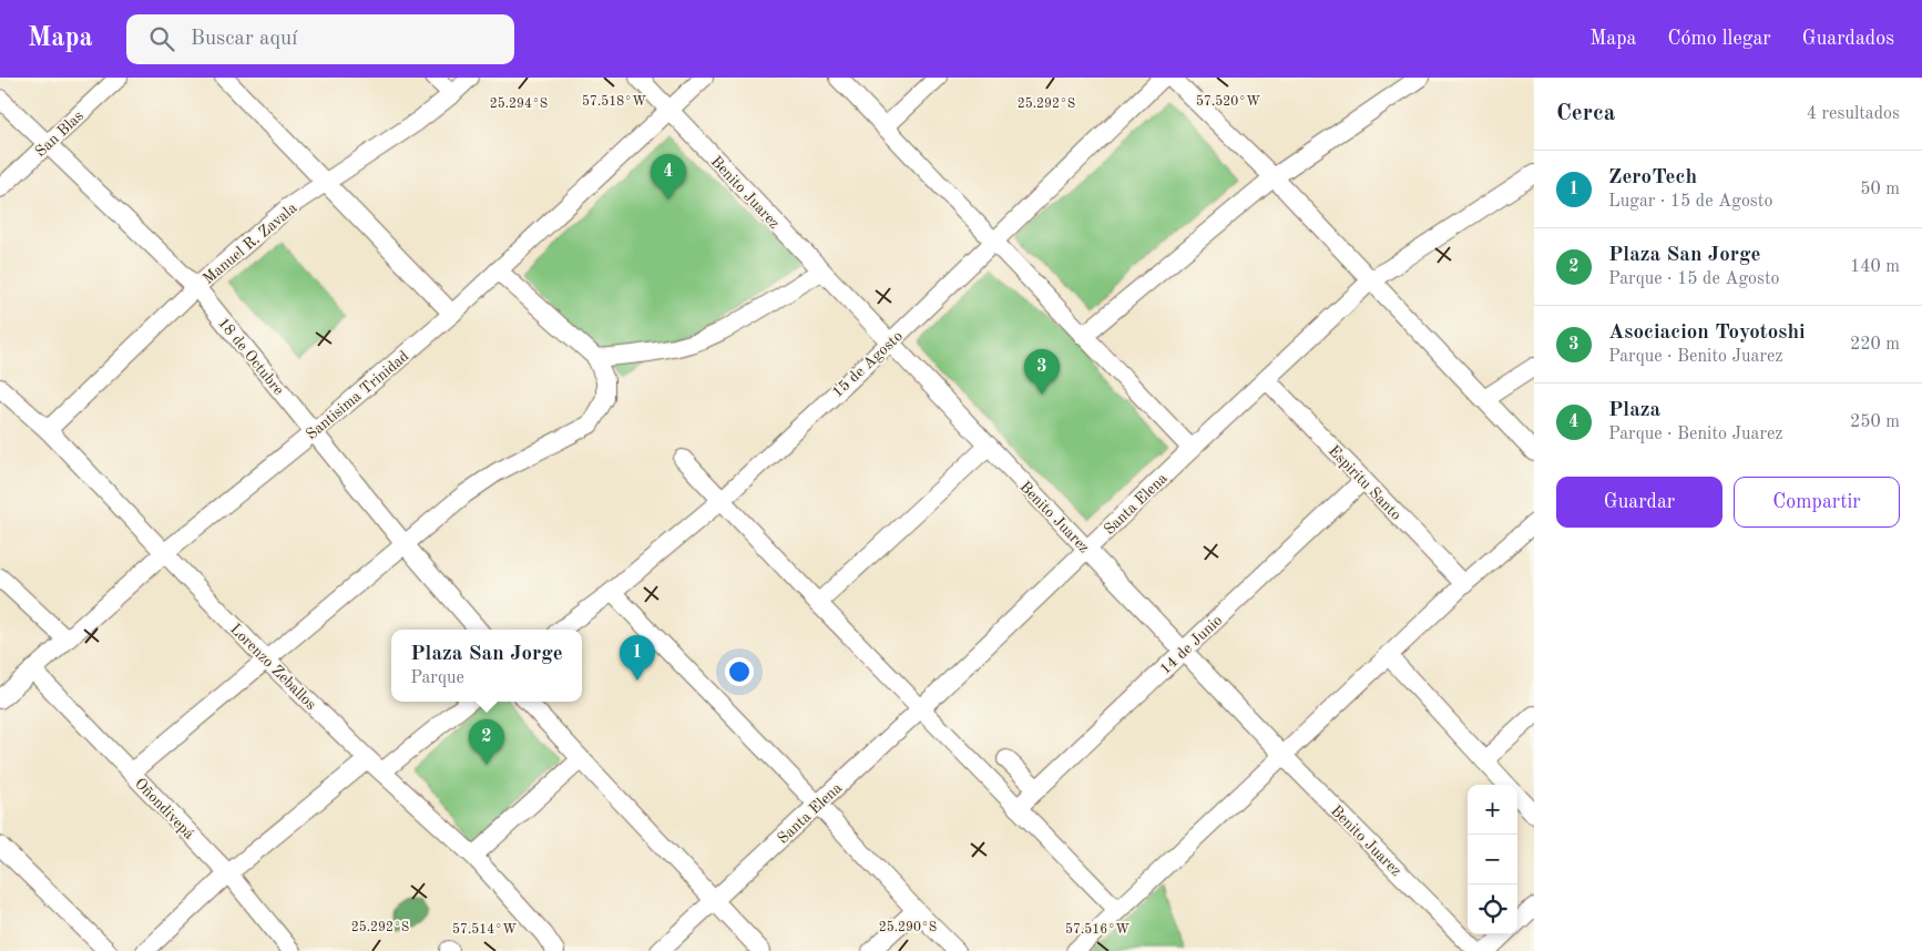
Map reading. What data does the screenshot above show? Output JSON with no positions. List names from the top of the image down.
{
  "streets": {
    "street": [
      "San Blas",
      "Benito Juarez",
      "Manuel R. Zavala",
      "18 de Octubre",
      "15 de Agosto",
      "Santisima Trinidad",
      "Espiritu Santo",
      "Santa Elena",
      "14 de Junio",
      "Lorenzo Zeballos",
      "Oñondivepá"
    ]
  },
  "crossings": [
    ["San Blas", "18 de Octubre"],
    ["Benito Juarez", "15 de Agosto"],
    ["Benito Juarez", "Santisima Trinidad"],
    ["Benito Juarez", "Santa Elena"],
    ["Benito Juarez", "14 de Junio"],
    ["Manuel R. Zavala", "18 de Octubre"],
    ["Manuel R. Zavala", "Lorenzo Zeballos"],
    ["18 de Octubre", "Santisima Trinidad"],
    ["Santisima Trinidad", "Lorenzo Zeballos"],
    ["Santisima Trinidad", "Oñondivepá"],
    ["Espiritu Santo", "Santa Elena"],
    ["Espiritu Santo", "14 de Junio"]
  ],
  "page": {
    "header": "Mapa",
    "search": "Buscar aquí",
    "nav": ["Mapa", "Cómo llegar", "Guardados"],
    "heading": ["Cerca", "4 resultados"],
    "list": [
      {
        "mark": "1",
        "name": "ZeroTech",
        "note": "Lugar · 15 de Agosto",
        "value": "50 m"
      },
      {
        "mark": "2",
        "name": "Plaza San Jorge",
        "note": "Parque · 15 de Agosto",
        "value": "140 m"
      },
      {
        "mark": "3",
        "name": "Asociacion Toyotoshi",
        "note": "Parque · Benito Juarez",
        "value": "220 m"
      },
      {
        "mark": "4",
        "name": "Plaza",
        "note": "Parque · Benito Juarez",
        "value": "250 m"
      }
    ],
    "pins": [
      "4",
      "3",
      "1",
      "2"
    ],
    "buttons": ["Guardar", "Compartir"],
    "popup": ["Plaza San Jorge", "Parque"],
    "map_buttons": ["+", "−"]
  },
  "coordinates": [
    "57.518°W",
    "57.520°W",
    "25.294°S",
    "25.292°S",
    "25.290°S",
    "57.514°W",
    "57.516°W"
  ]
}
